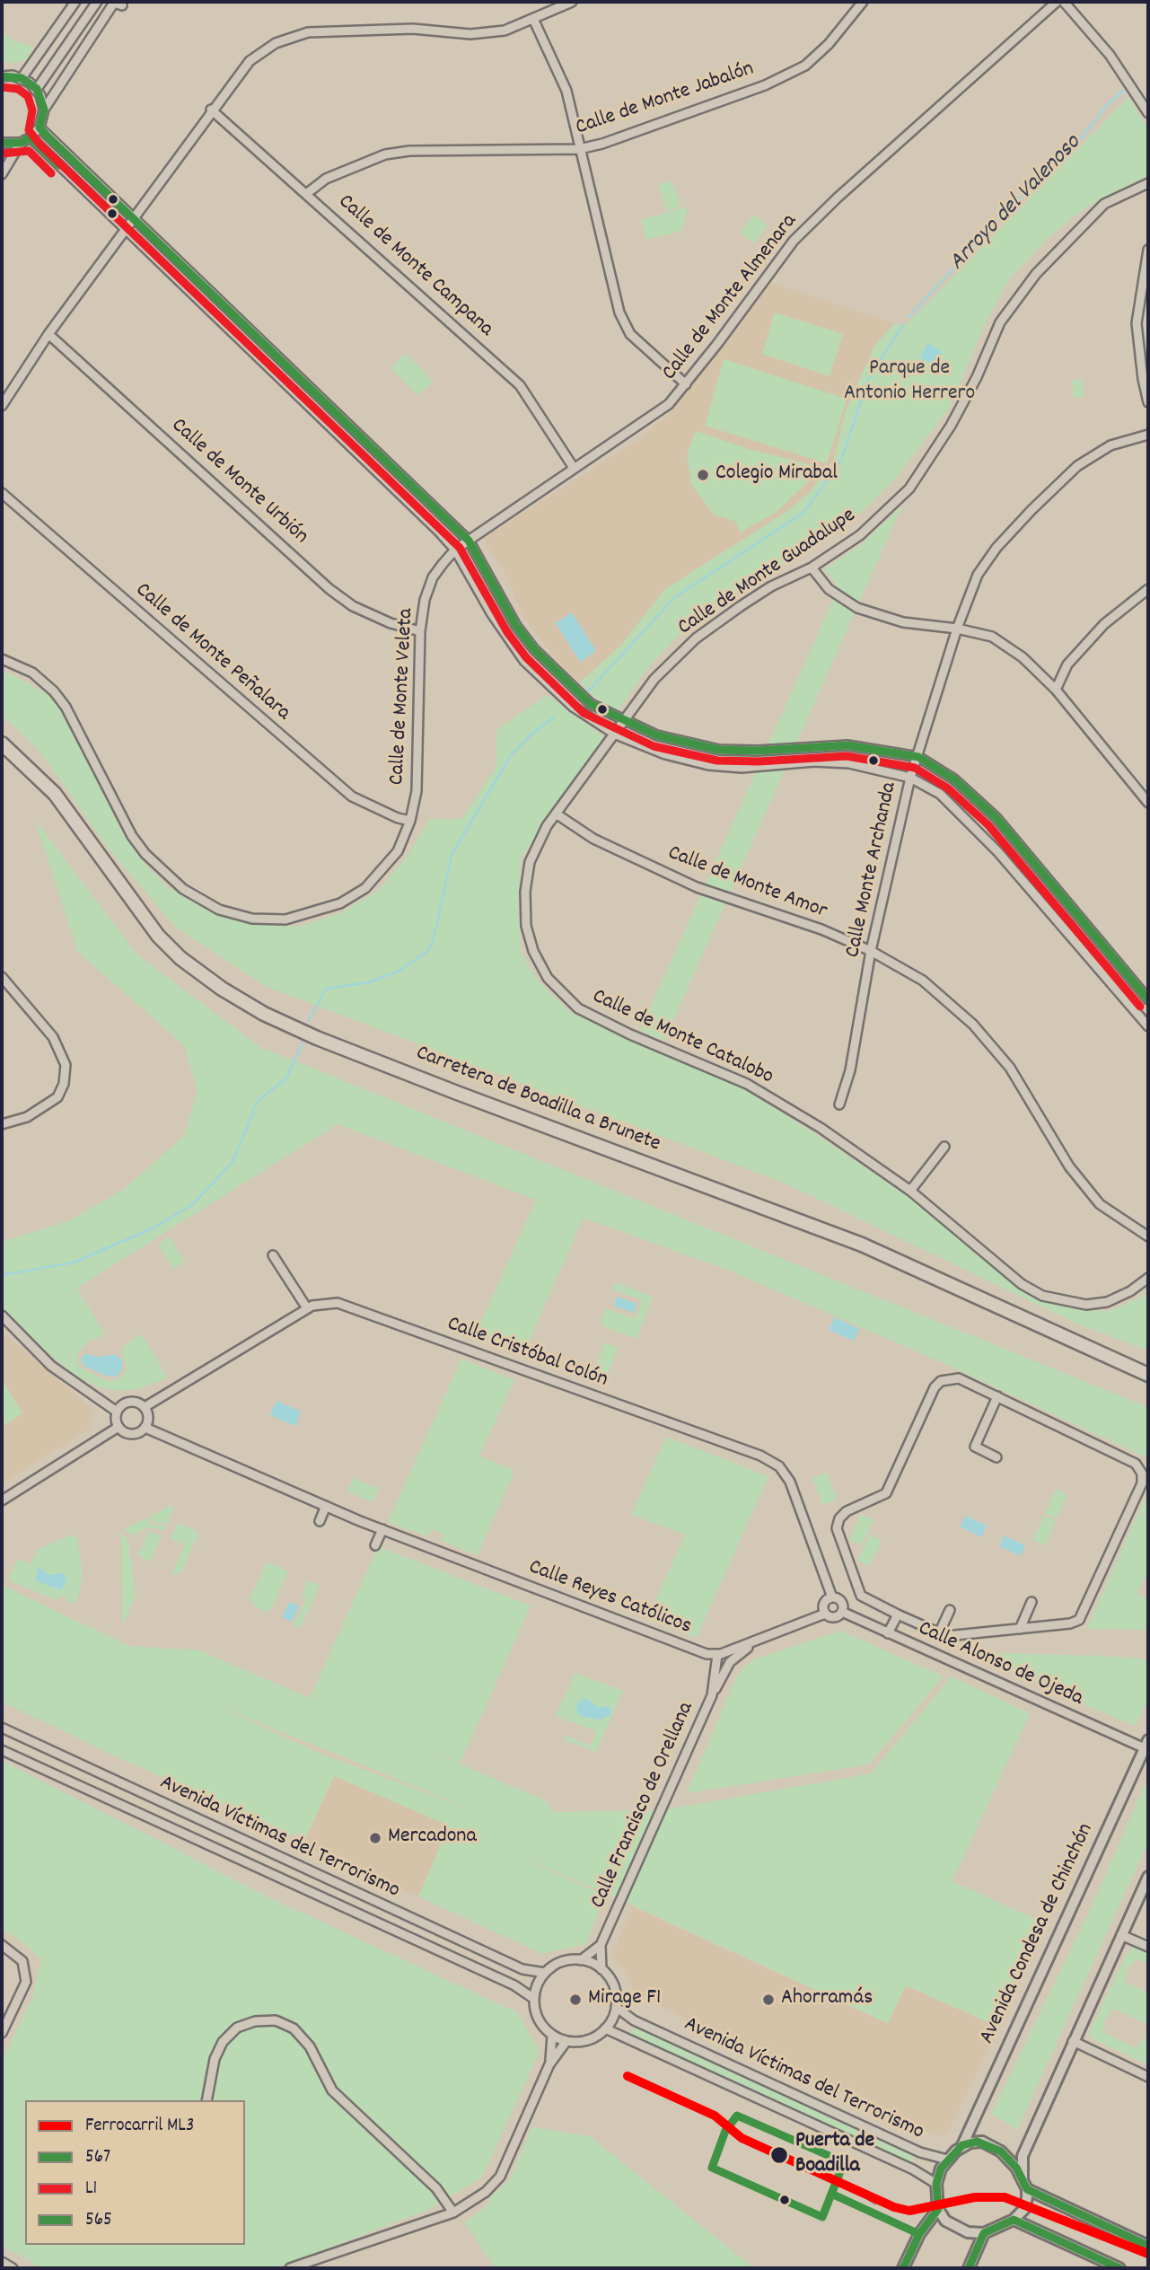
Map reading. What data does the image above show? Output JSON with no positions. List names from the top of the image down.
{
  "streets": {
    "main road": ["Carretera de Boadilla a Brunete"],
    "street": [
      "Calle de Monte Jabalón",
      "Calle de Monte Campana",
      "Calle de Monte Almenara",
      "Calle de Monte Urbión",
      "Calle de Monte Guadalupe",
      "Calle de Monte Peñalara",
      "Calle de Monte Veleta",
      "Calle Monte Archanda",
      "Calle de Monte Amor",
      "Calle de Monte Catalobo",
      "Calle Cristóbal Colón",
      "Calle Reyes Católicos",
      "Calle Alonso de Ojeda",
      "Calle Francisco de Orellana",
      "Avenida Víctimas del Terrorismo",
      "Avenida Condesa de Chinchón"
    ]
  },
  "crossings": [
    ["Calle de Monte Jabalón", "Calle de Monte Campana"],
    ["Calle de Monte Campana", "Calle de Monte Almenara"],
    ["Calle de Monte Almenara", "Calle de Monte Veleta"],
    ["Calle de Monte Urbión", "Calle de Monte Veleta"],
    ["Calle de Monte Guadalupe", "Calle de Monte Catalobo"],
    ["Calle de Monte Peñalara", "Calle de Monte Veleta"],
    ["Calle Monte Archanda", "Calle de Monte Amor"],
    ["Calle de Monte Amor", "Calle de Monte Catalobo"],
    ["Calle Cristóbal Colón", "Calle Reyes Católicos"],
    ["Calle Cristóbal Colón", "Calle Alonso de Ojeda"],
    ["Calle Reyes Católicos", "Calle Francisco de Orellana"],
    ["Calle Alonso de Ojeda", "Avenida Condesa de Chinchón"],
    ["Calle Francisco de Orellana", "Avenida Víctimas del Terrorismo"],
    ["Avenida Víctimas del Terrorismo", "Avenida Condesa de Chinchón"]
  ],
  "water": ["Arroyo del Valenoso"],
  "parks": ["Parque de Antonio Herrero"],
  "places": [
    "Colegio Mirabal",
    "Mercadona",
    "Mirage F1",
    "Ahorramás",
    "Puerta de Boadilla"
  ],
  "lines": [
    "transit line 567",
    "transit line L1",
    "rail line ML3",
    "transit line 565"
  ],
  "legend": [
    "Ferrocarril ML3",
    "567",
    "L1",
    "565"
  ]
}
